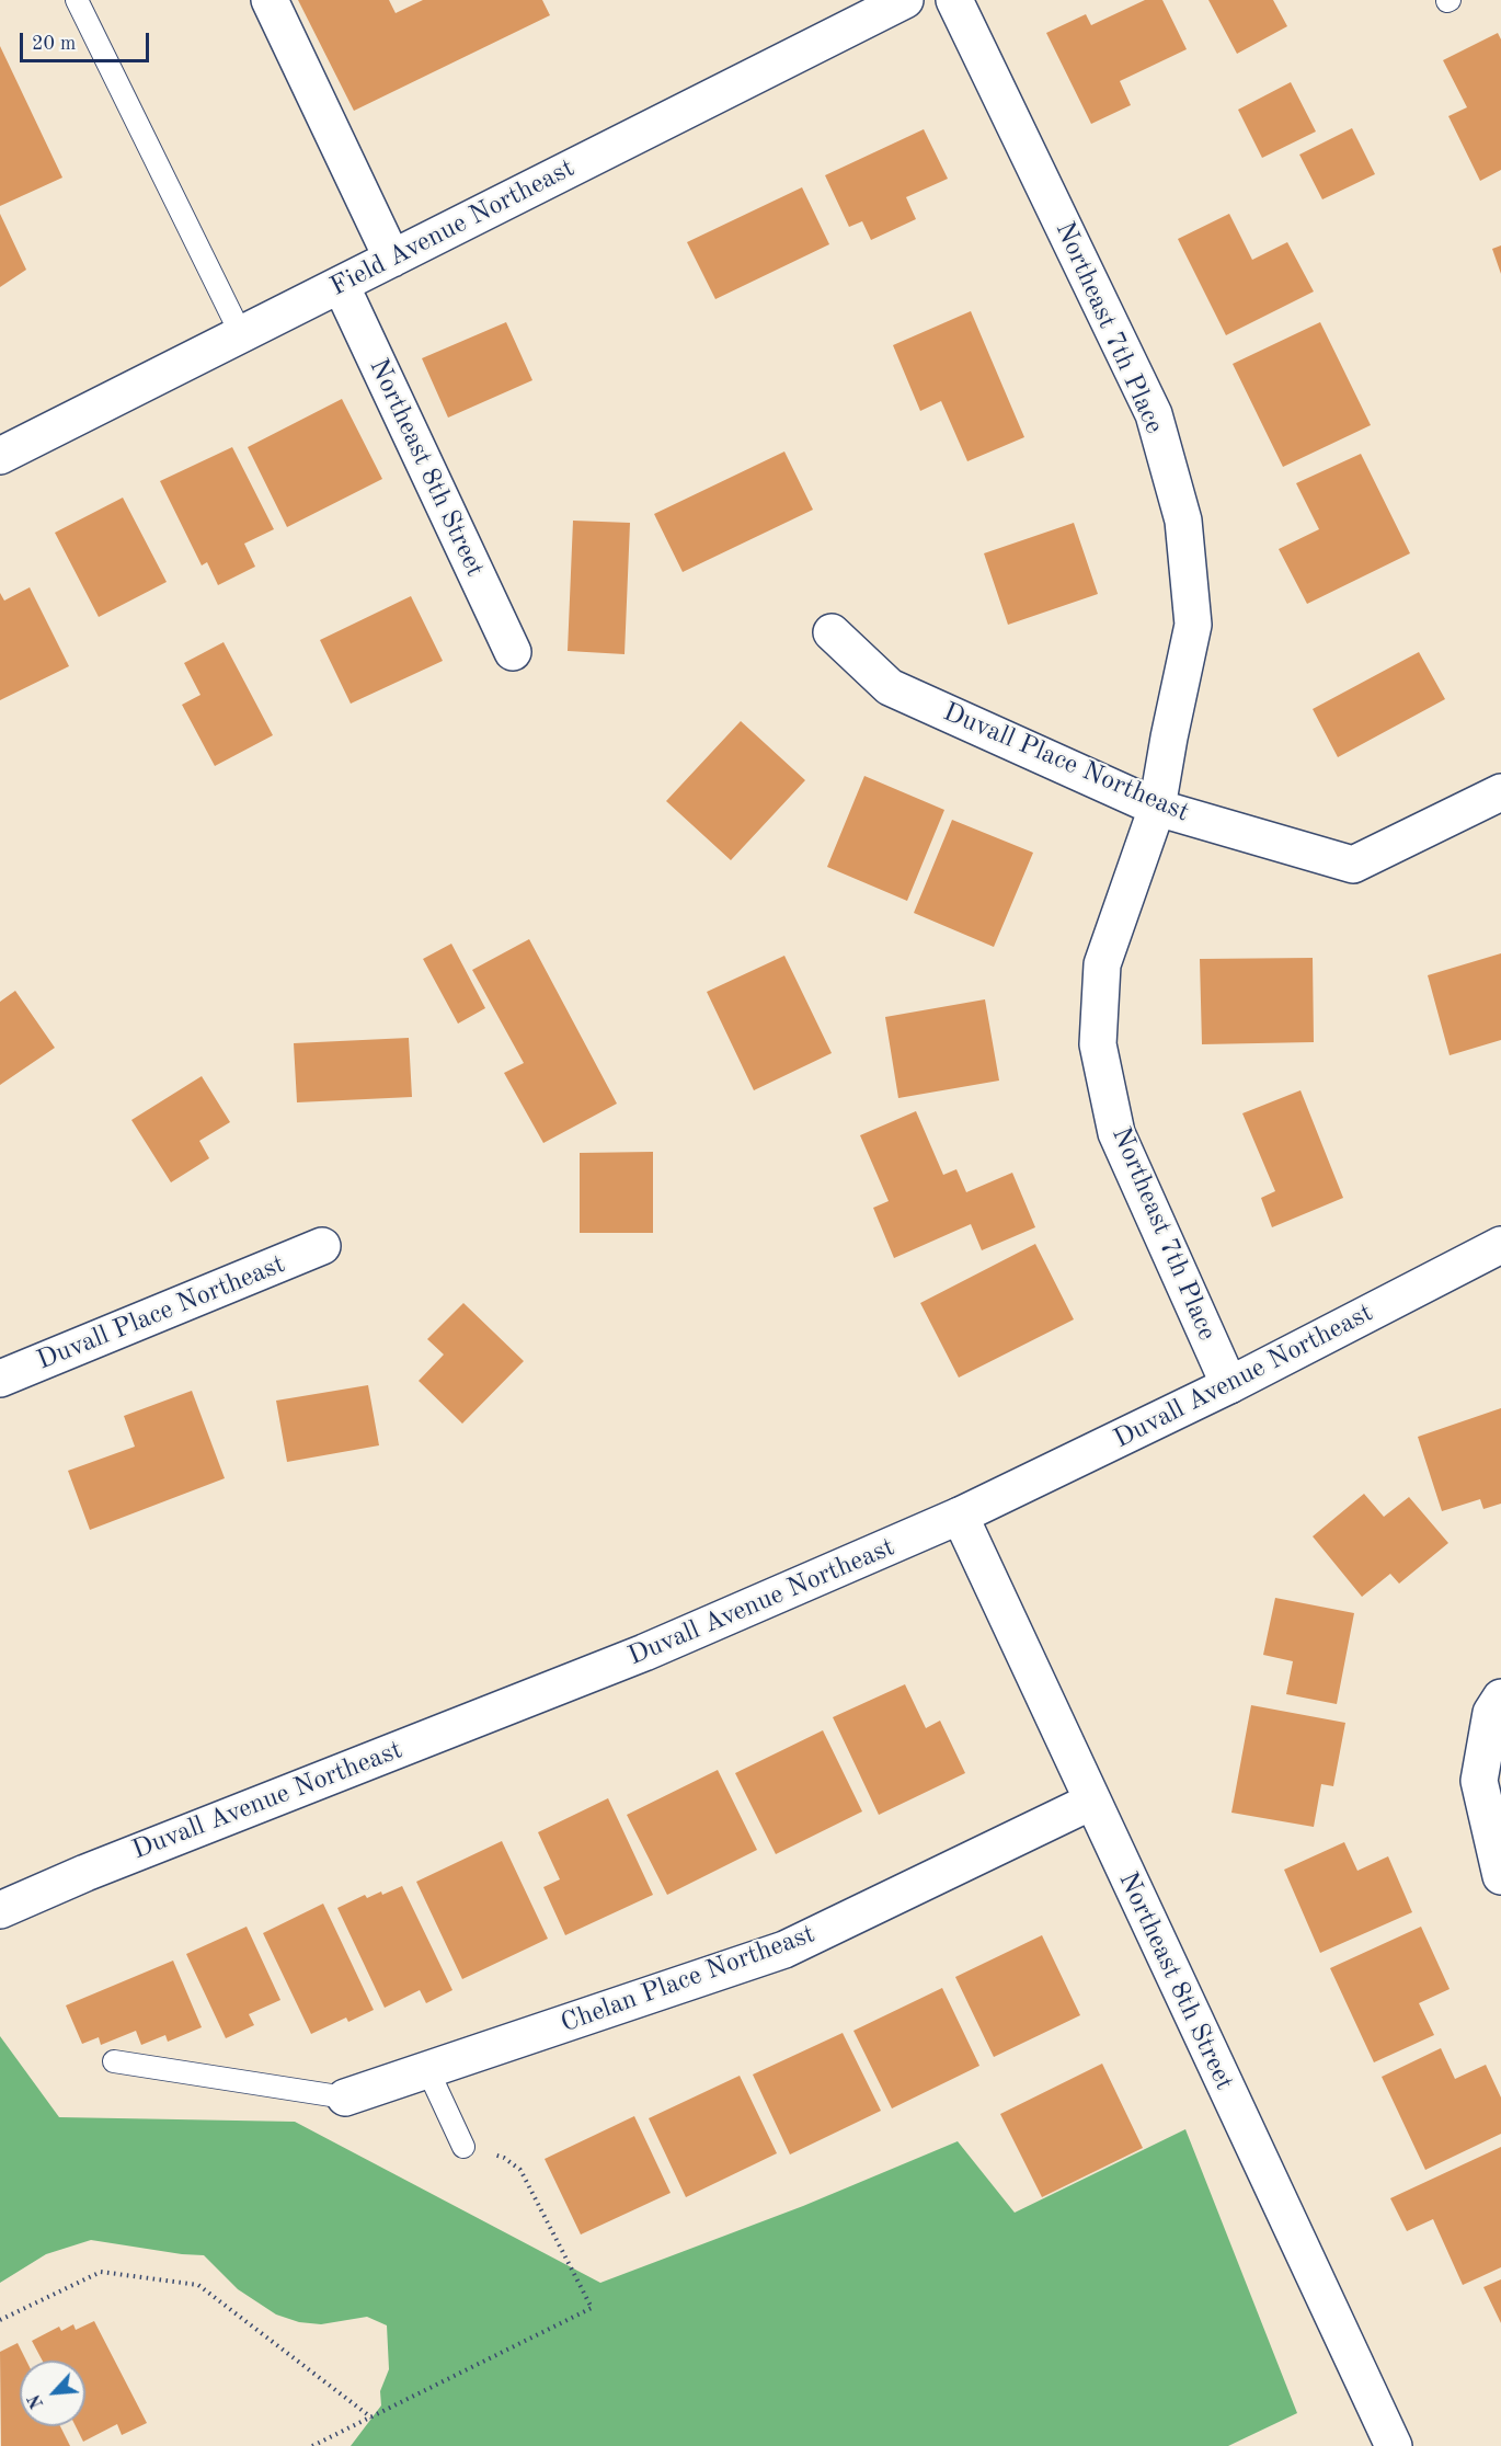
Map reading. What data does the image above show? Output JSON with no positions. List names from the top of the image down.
{
  "streets": {
    "street": [
      "Field Avenue Northeast",
      "Northeast 7th Place",
      "Northeast 8th Street",
      "Duvall Place Northeast",
      "Duvall Avenue Northeast",
      "Chelan Place Northeast"
    ]
  },
  "crossings": [
    ["Field Avenue Northeast", "Northeast 8th Street"],
    ["Northeast 7th Place", "Duvall Place Northeast"],
    ["Northeast 7th Place", "Duvall Avenue Northeast"],
    ["Northeast 8th Street", "Duvall Avenue Northeast"],
    ["Northeast 8th Street", "Chelan Place Northeast"]
  ],
  "scale_bar": "20 m",
  "north": "bottom left"
}
